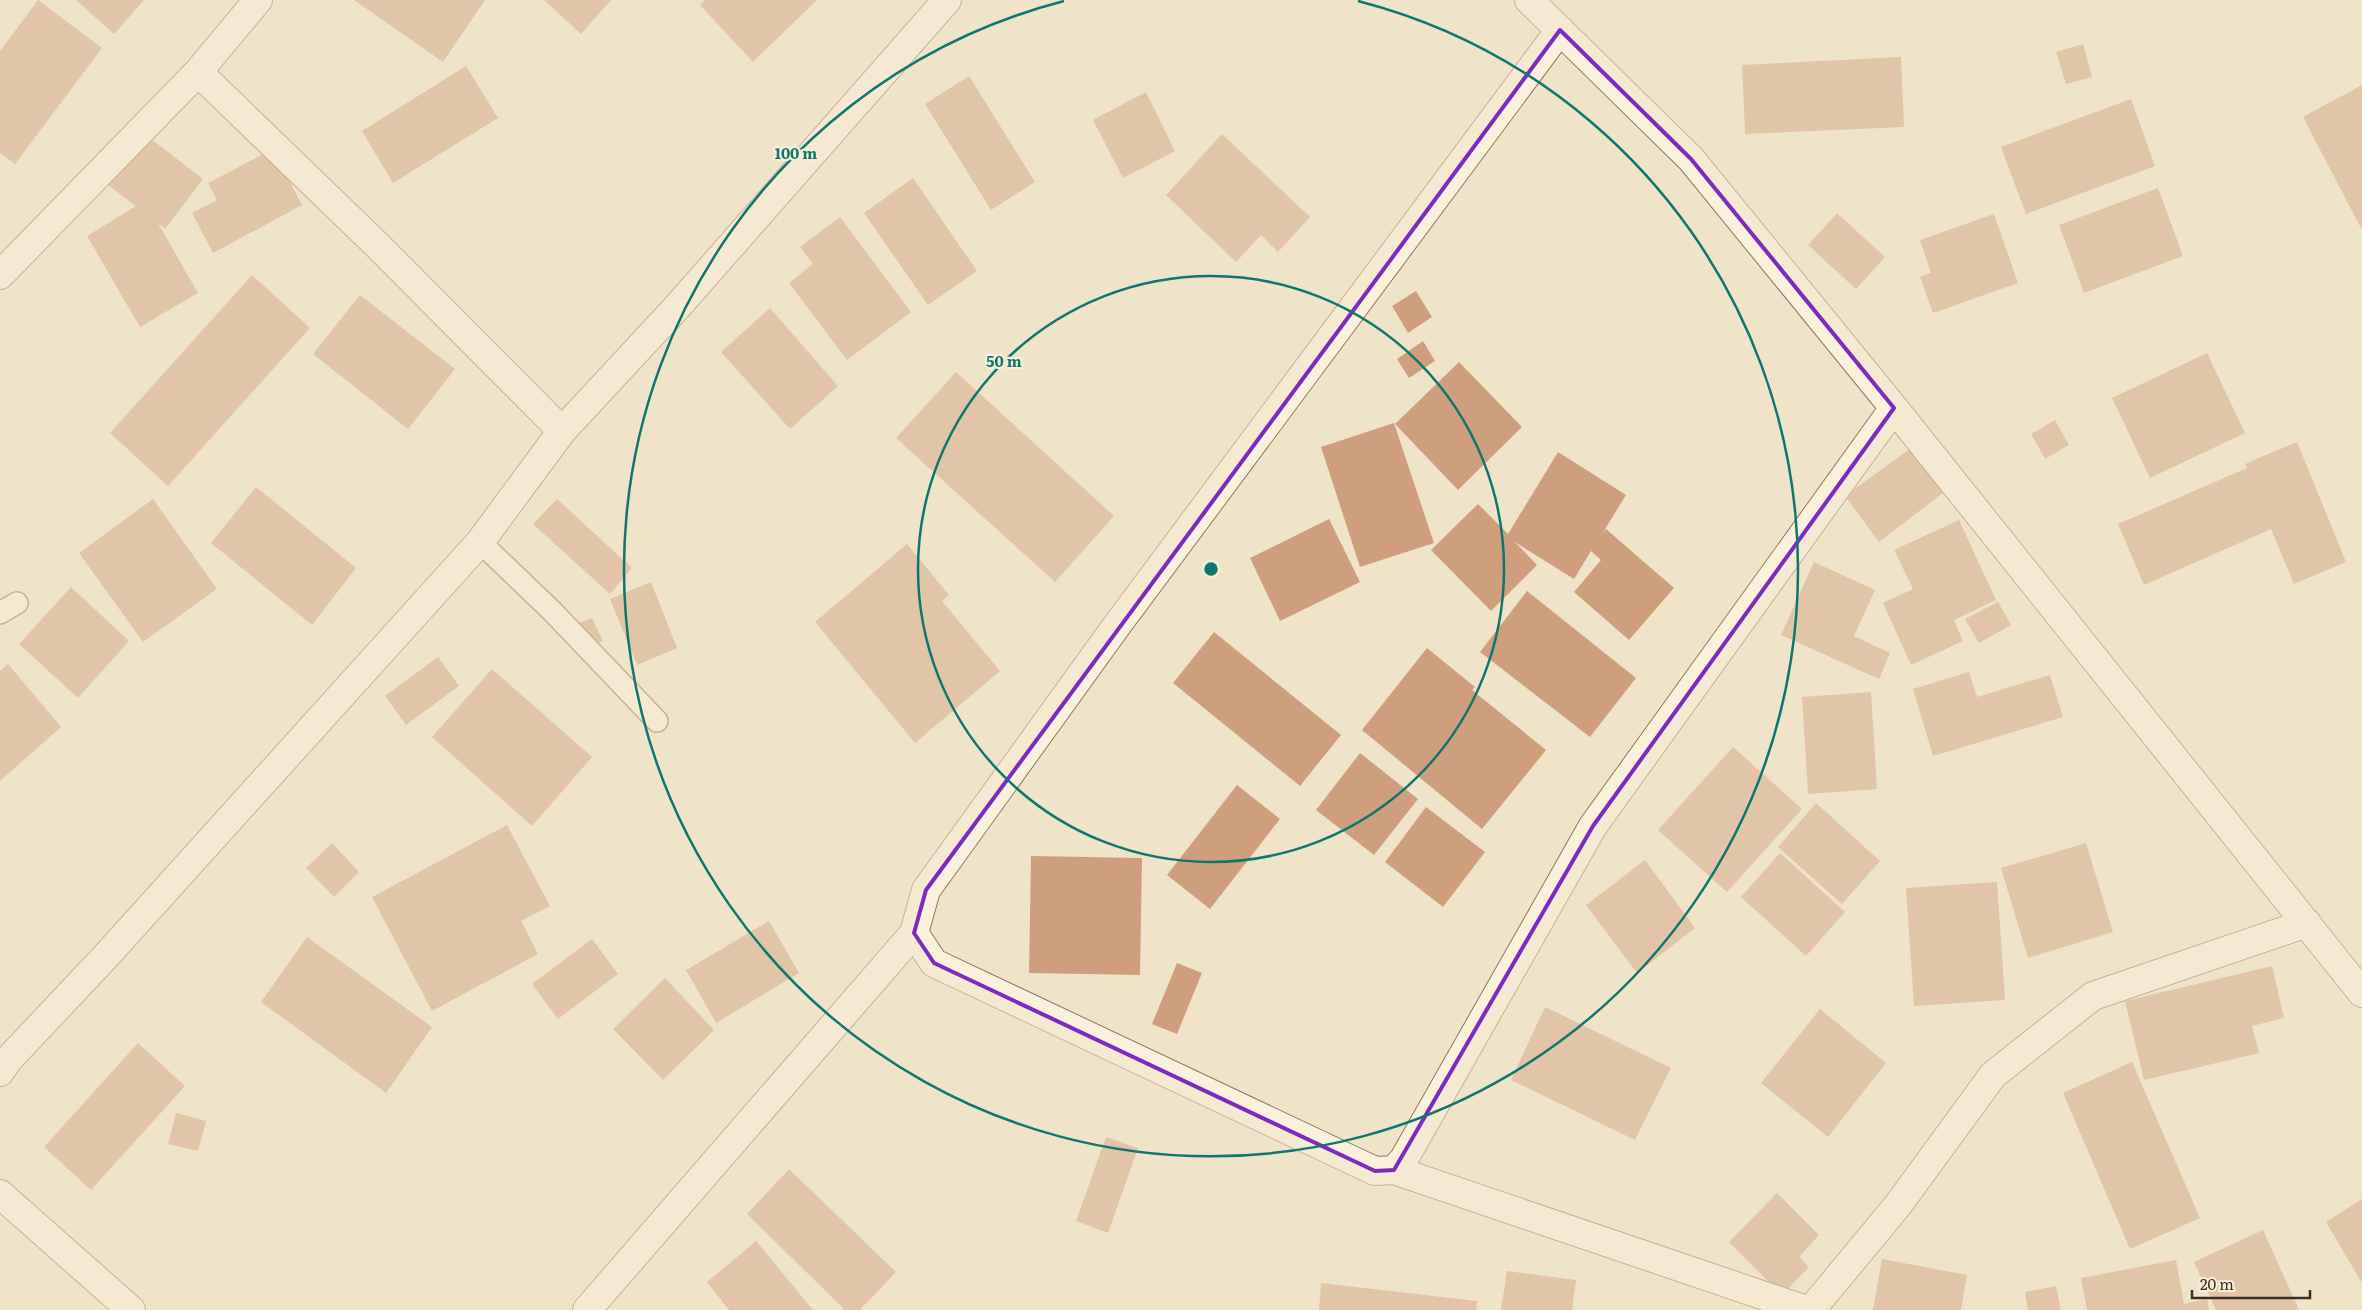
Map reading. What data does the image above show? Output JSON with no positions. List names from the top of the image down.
{
  "scale_bar": "20 m",
  "rings": ["100 m", "50 m"]
}
